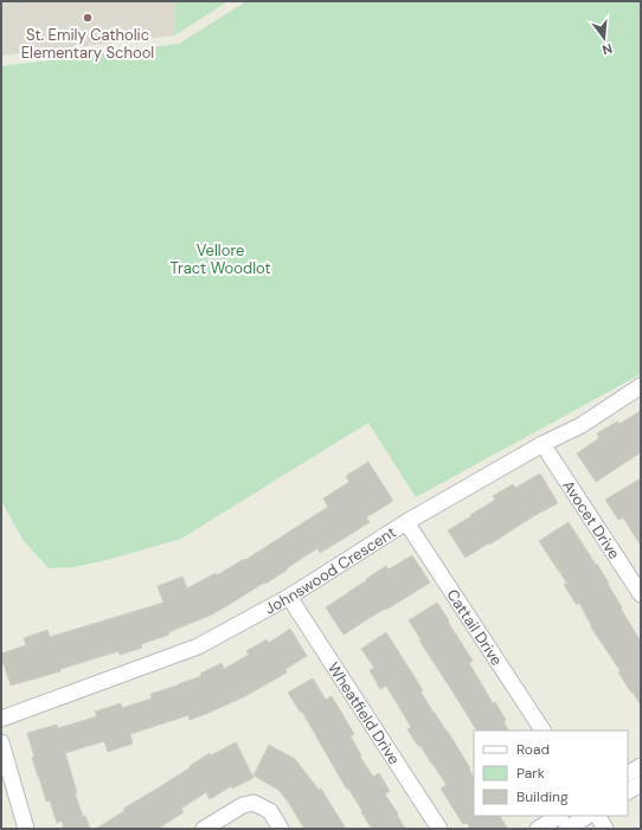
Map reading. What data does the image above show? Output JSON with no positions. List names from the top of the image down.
{
  "streets": {
    "street": [
      "Avocet Drive",
      "Johnswood Crescent",
      "Cattail Drive",
      "Wheatfield Drive"
    ]
  },
  "crossings": [
    ["Avocet Drive", "Johnswood Crescent"],
    ["Johnswood Crescent", "Cattail Drive"],
    ["Johnswood Crescent", "Wheatfield Drive"]
  ],
  "parks": ["Vellore Tract Woodlot"],
  "places": ["St. Emily Catholic Elementary School"],
  "legend": ["Road", "Park", "Building"],
  "north": "bottom"
}
